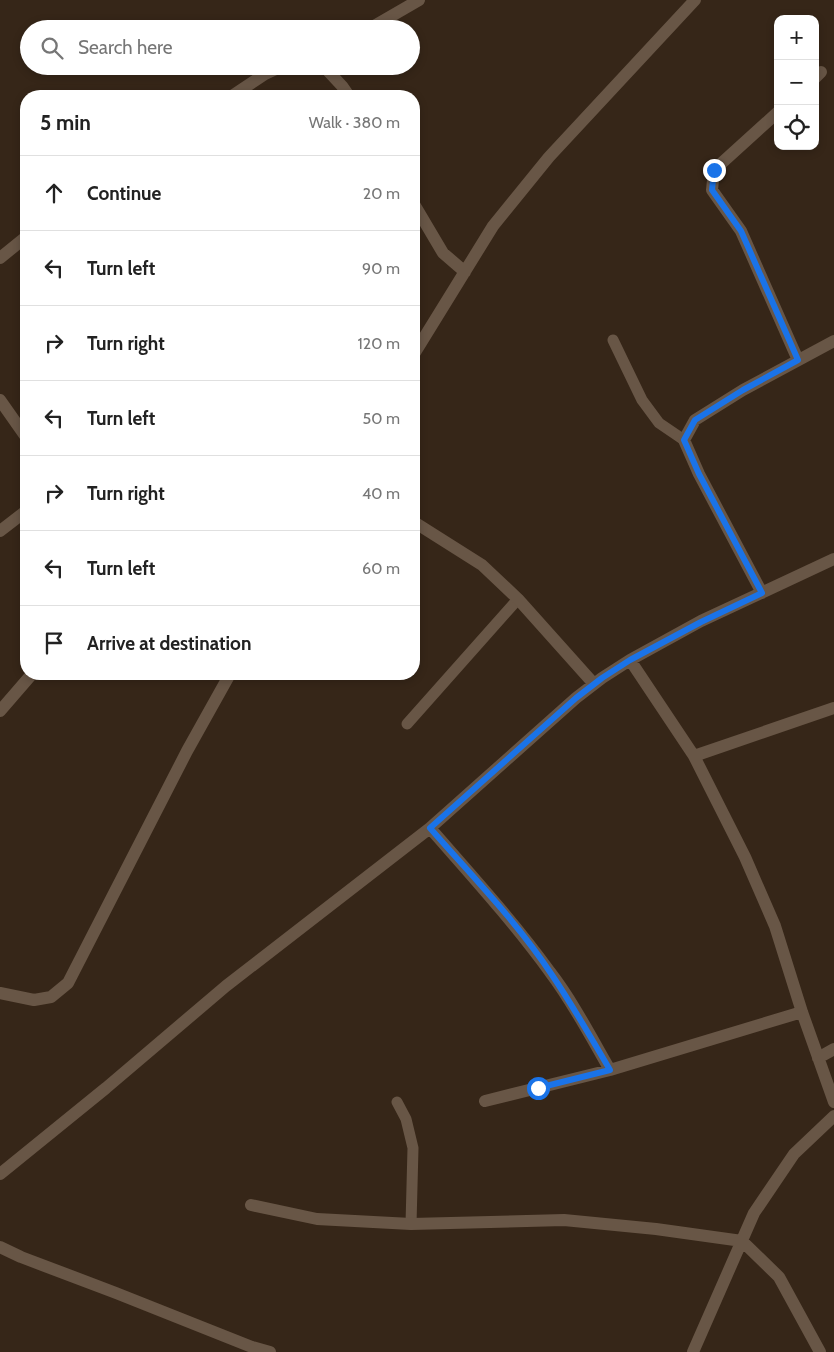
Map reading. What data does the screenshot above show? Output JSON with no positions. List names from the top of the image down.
{
  "page": {
    "map_buttons": ["+", "−"],
    "search": "Search here",
    "heading": ["5 min", "Walk · 380 m"],
    "list": [
      ["Continue", "20 m"],
      ["Turn left", "90 m"],
      ["Turn right", "120 m"],
      ["Turn left", "50 m"],
      ["Turn right", "40 m"],
      ["Turn left", "60 m"],
      "Arrive at destination"
    ]
  }
}
